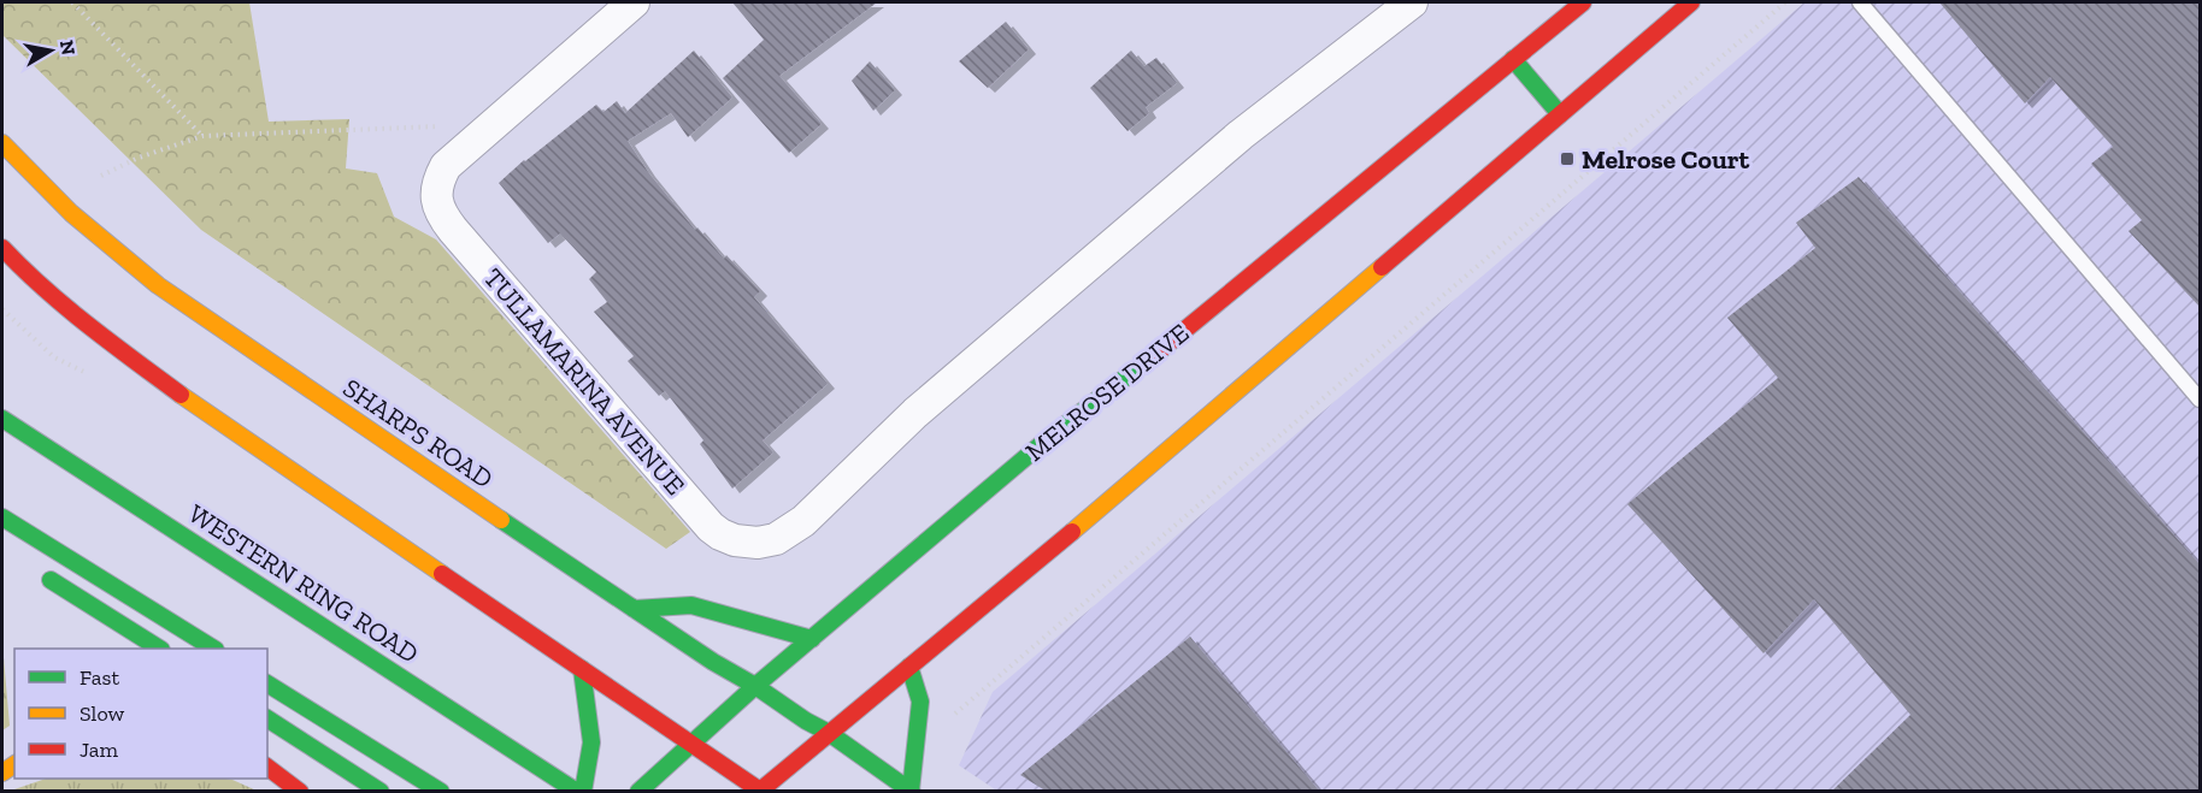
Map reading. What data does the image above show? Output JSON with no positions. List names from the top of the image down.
{
  "streets": {
    "main road": ["MELROSE DRIVE", "SHARPS ROAD", "WESTERN RING ROAD"],
    "street": ["TULLAMARINA AVENUE"]
  },
  "crossings": [
    ["MELROSE DRIVE", "SHARPS ROAD"]
  ],
  "places": {
    "transit": ["Melrose Court"]
  },
  "legend": ["Fast", "Slow", "Jam"],
  "north": "right"
}
